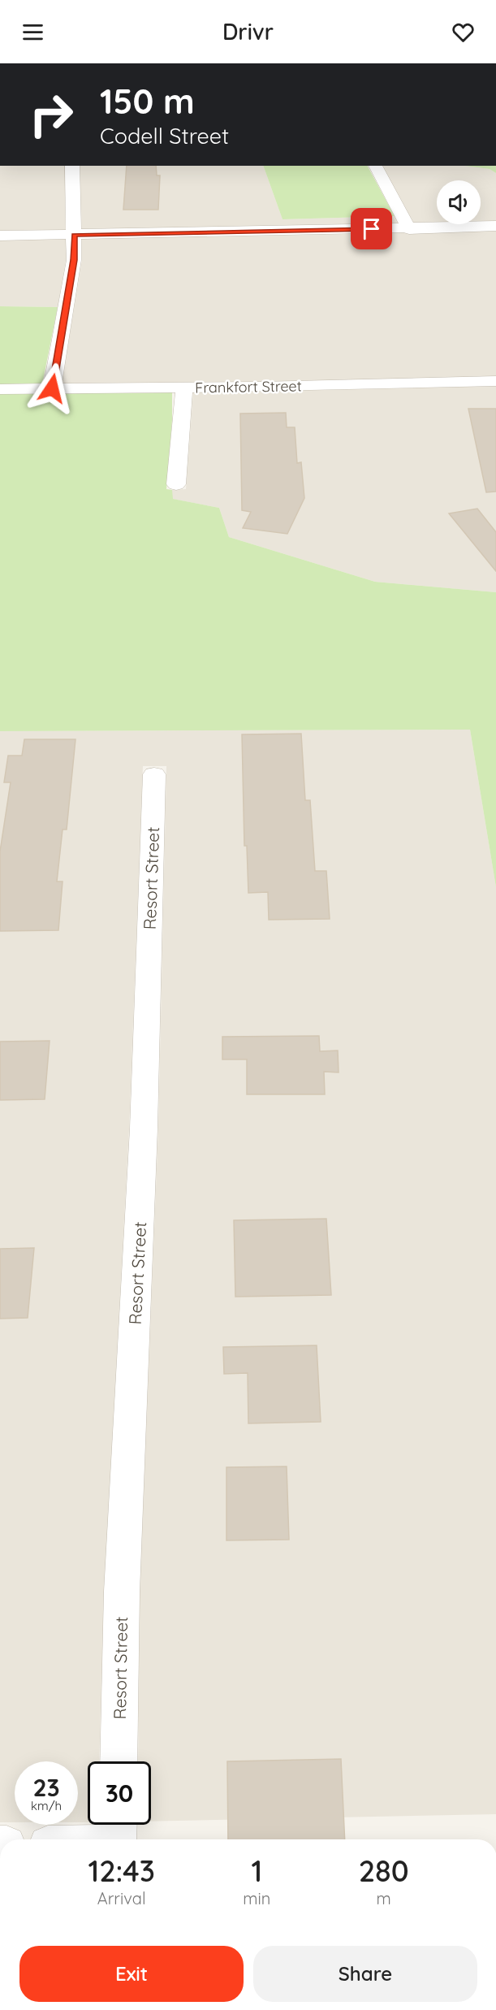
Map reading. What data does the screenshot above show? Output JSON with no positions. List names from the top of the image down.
{
  "streets": {
    "street": ["Frankfort Street", "Resort Street"]
  },
  "page": {
    "header": "Drivr",
    "turn": ["150 m", "Codell Street"],
    "speed": "23 km/h",
    "limit": "30",
    "eta": [
      "12:43",
      "Arrival",
      "1",
      "min",
      "280",
      "m"
    ],
    "buttons": ["Exit", "Share"]
  }
}
